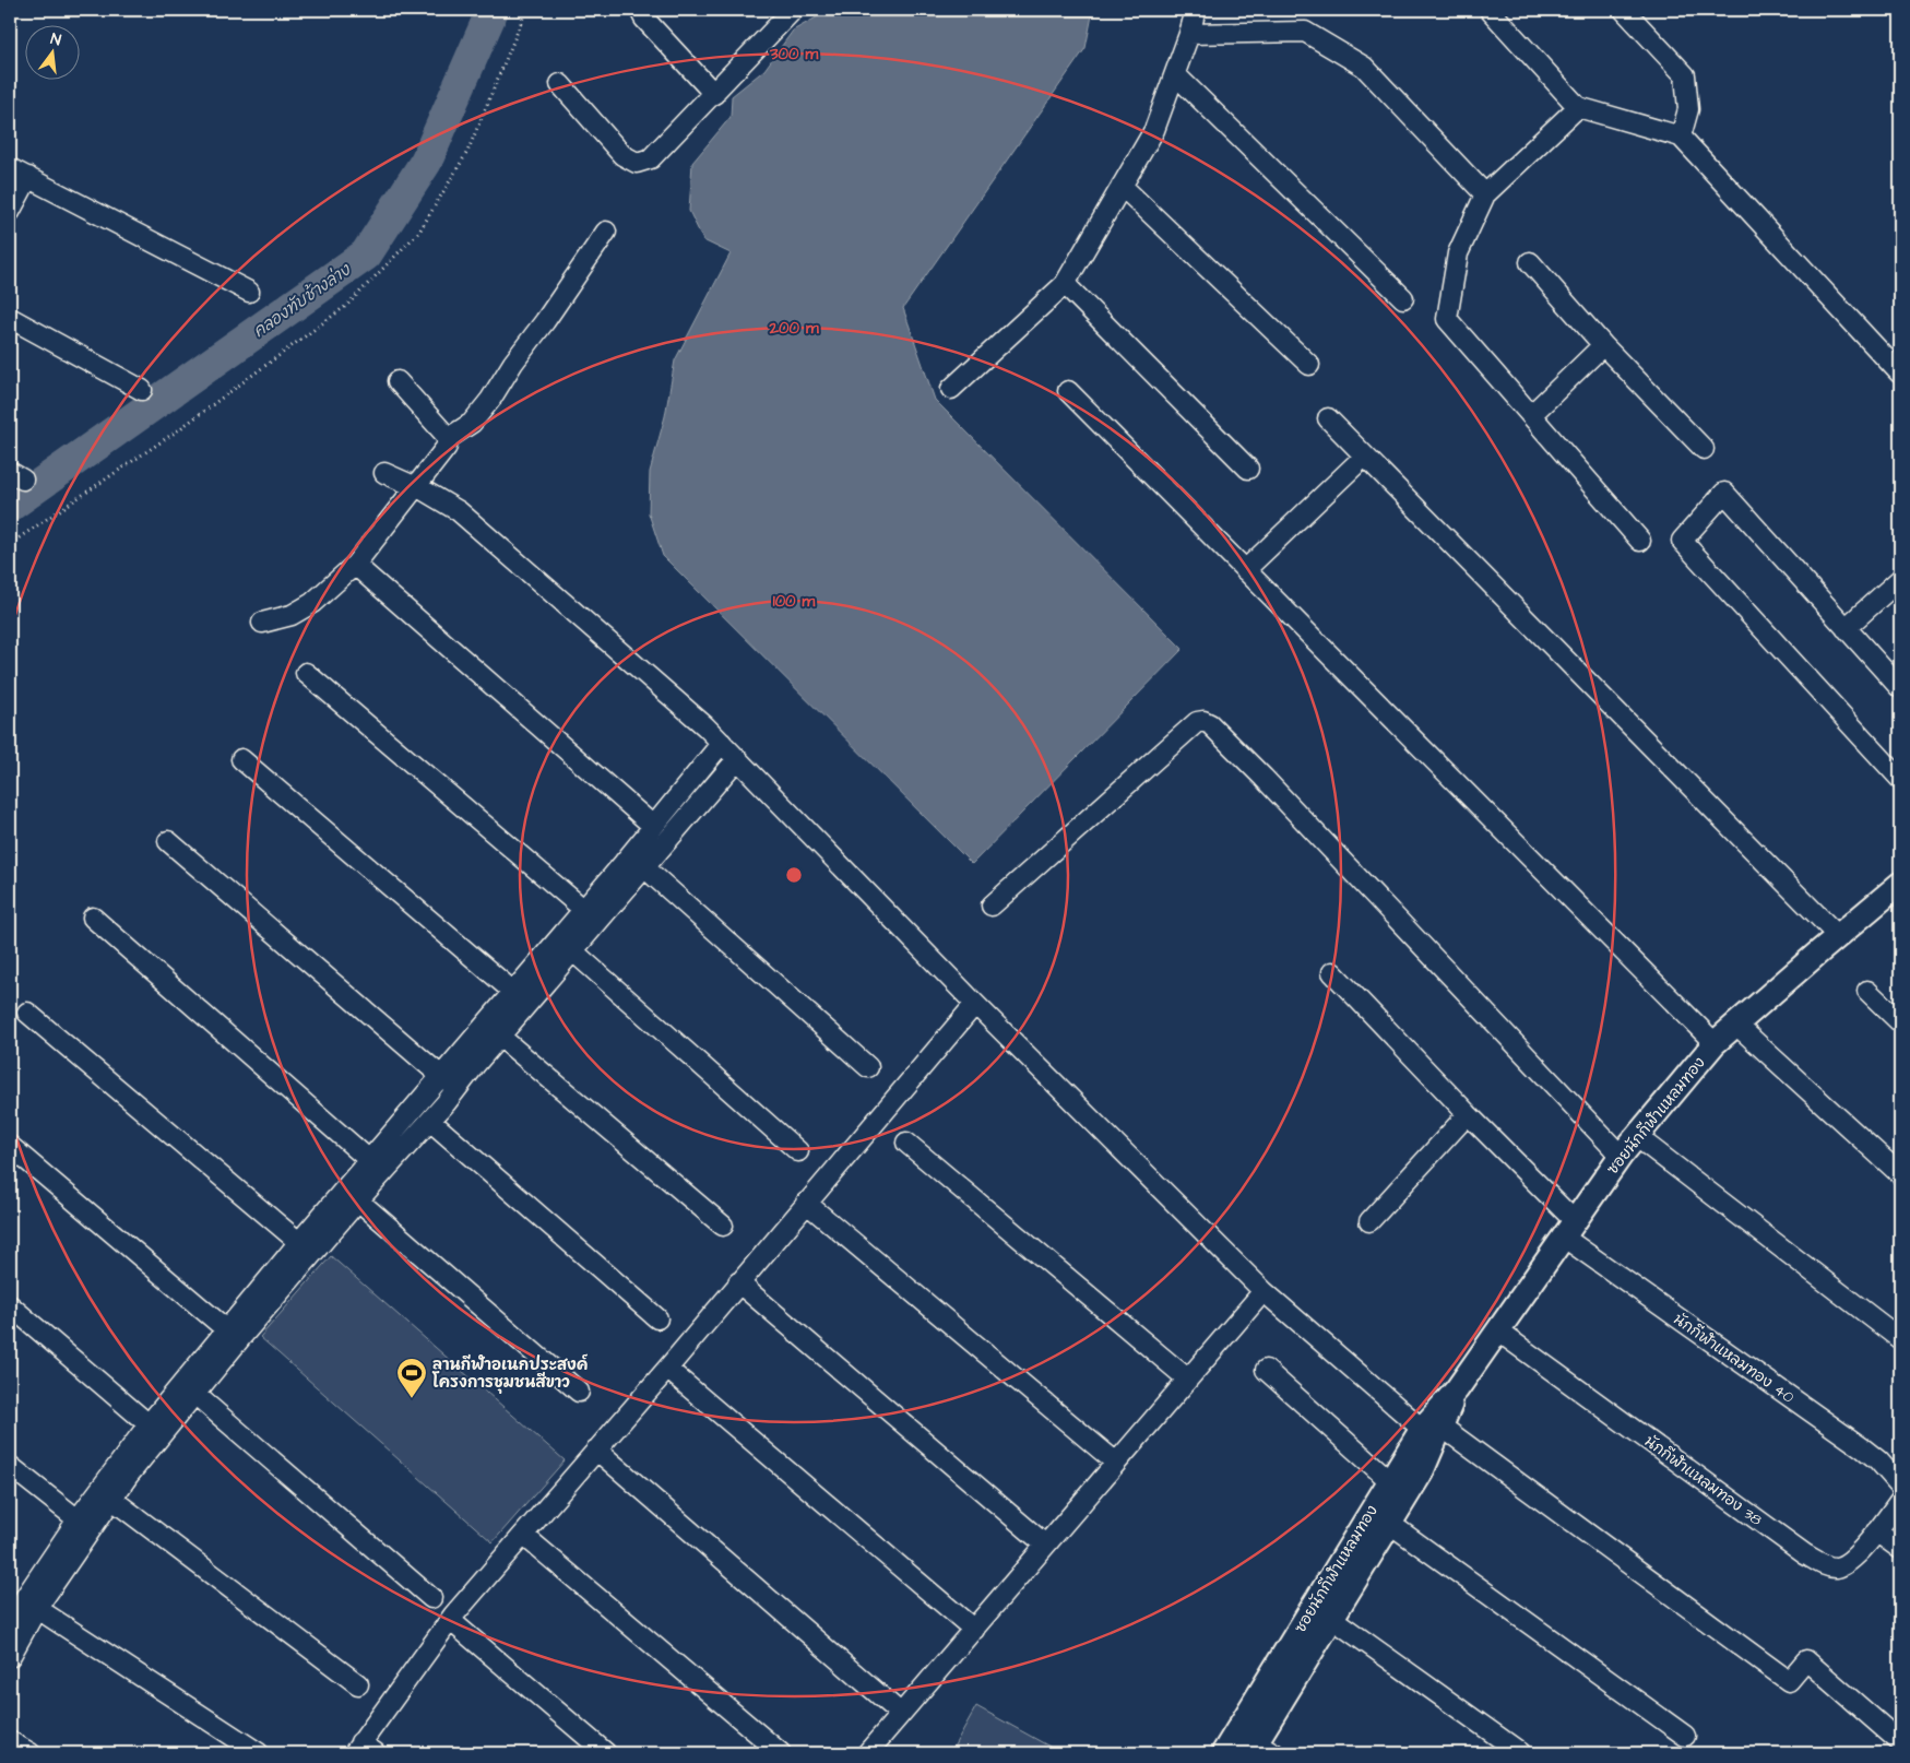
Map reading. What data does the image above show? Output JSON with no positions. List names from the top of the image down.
{
  "streets": {
    "street": ["ซอยนักกีฬาแหลมทอง", "นักกีฬาแหลมทอง 40", "นักกีฬาแหลมทอง 38"]
  },
  "crossings": [
    ["ซอยนักกีฬาแหลมทอง", "นักกีฬาแหลมทอง 40"],
    ["ซอยนักกีฬาแหลมทอง", "นักกีฬาแหลมทอง 38"]
  ],
  "water": ["คลองทับช้างล่าง"],
  "places": {
    "sports": ["ลานกีฬาอเนกประสงค์ โครงการชุมชนสีขาว"]
  },
  "north": "top",
  "rings": ["300 m", "200 m", "100 m"]
}
